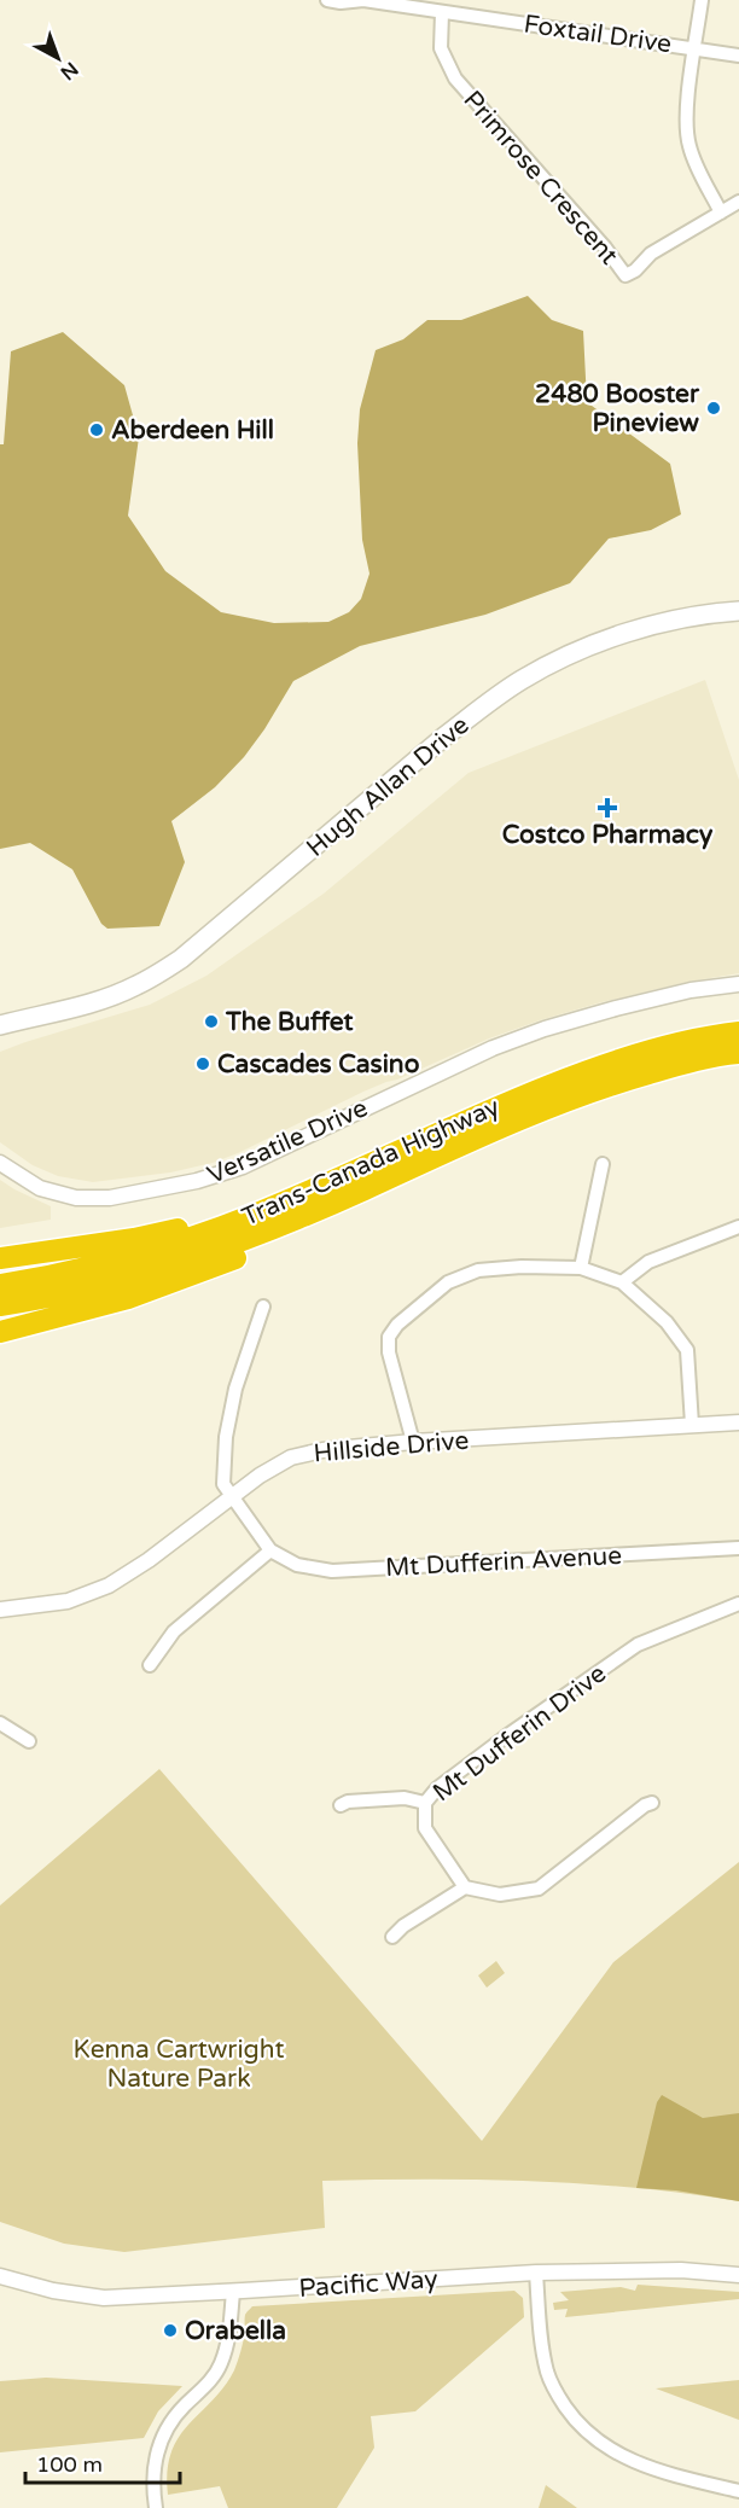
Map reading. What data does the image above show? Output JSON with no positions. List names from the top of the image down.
{
  "streets": {
    "highway": ["Trans-Canada Highway"],
    "main road": ["Hugh Allan Drive"],
    "street": [
      "Foxtail Drive",
      "Primrose Crescent",
      "Versatile Drive",
      "Hillside Drive",
      "Mt Dufferin Avenue",
      "Mt Dufferin Drive",
      "Pacific Way"
    ]
  },
  "crossings": [
    ["Foxtail Drive", "Primrose Crescent"]
  ],
  "parks": ["Kenna Cartwright Nature Park"],
  "places": {
    "other": [
      "2480 Booster Pineview",
      "Aberdeen Hill",
      "The Buffet",
      "Cascades Casino",
      "Orabella"
    ],
    "health": ["Costco Pharmacy"]
  },
  "scale_bar": "100 m",
  "north": "bottom right"
}
